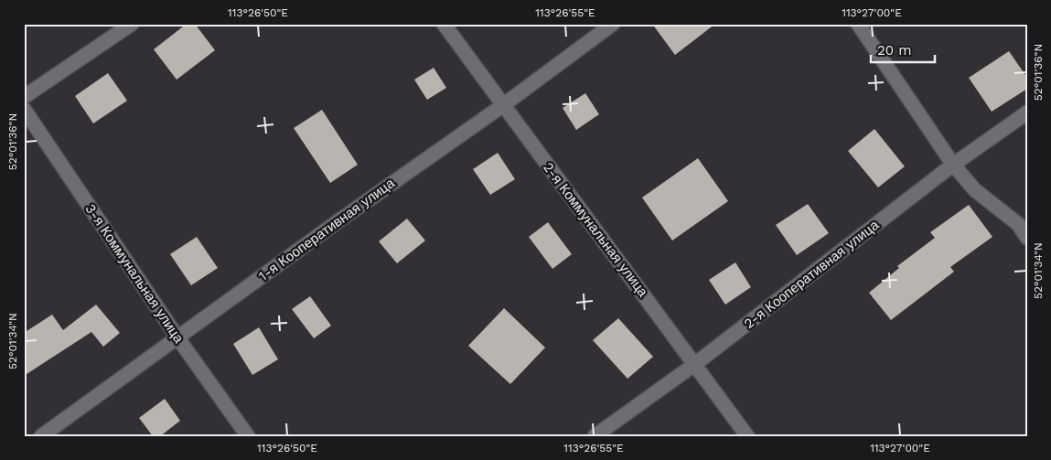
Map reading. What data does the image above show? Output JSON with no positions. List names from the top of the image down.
{
  "streets": {
    "street": [
      "1-я Кооперативная улица",
      "2-я Коммунальная улица",
      "3-я Коммунальная улица",
      "2-я Кооперативная улица"
    ]
  },
  "crossings": [
    ["1-я Кооперативная улица", "2-я Коммунальная улица"],
    ["1-я Кооперативная улица", "3-я Коммунальная улица"],
    ["2-я Коммунальная улица", "2-я Кооперативная улица"]
  ],
  "scale_bar": "20 m",
  "coordinates": [
    "113°26'50\"E",
    "113°26'55\"E",
    "113°27'00\"E",
    "52°01'36\"N",
    "52°01'34\"N"
  ]
}
